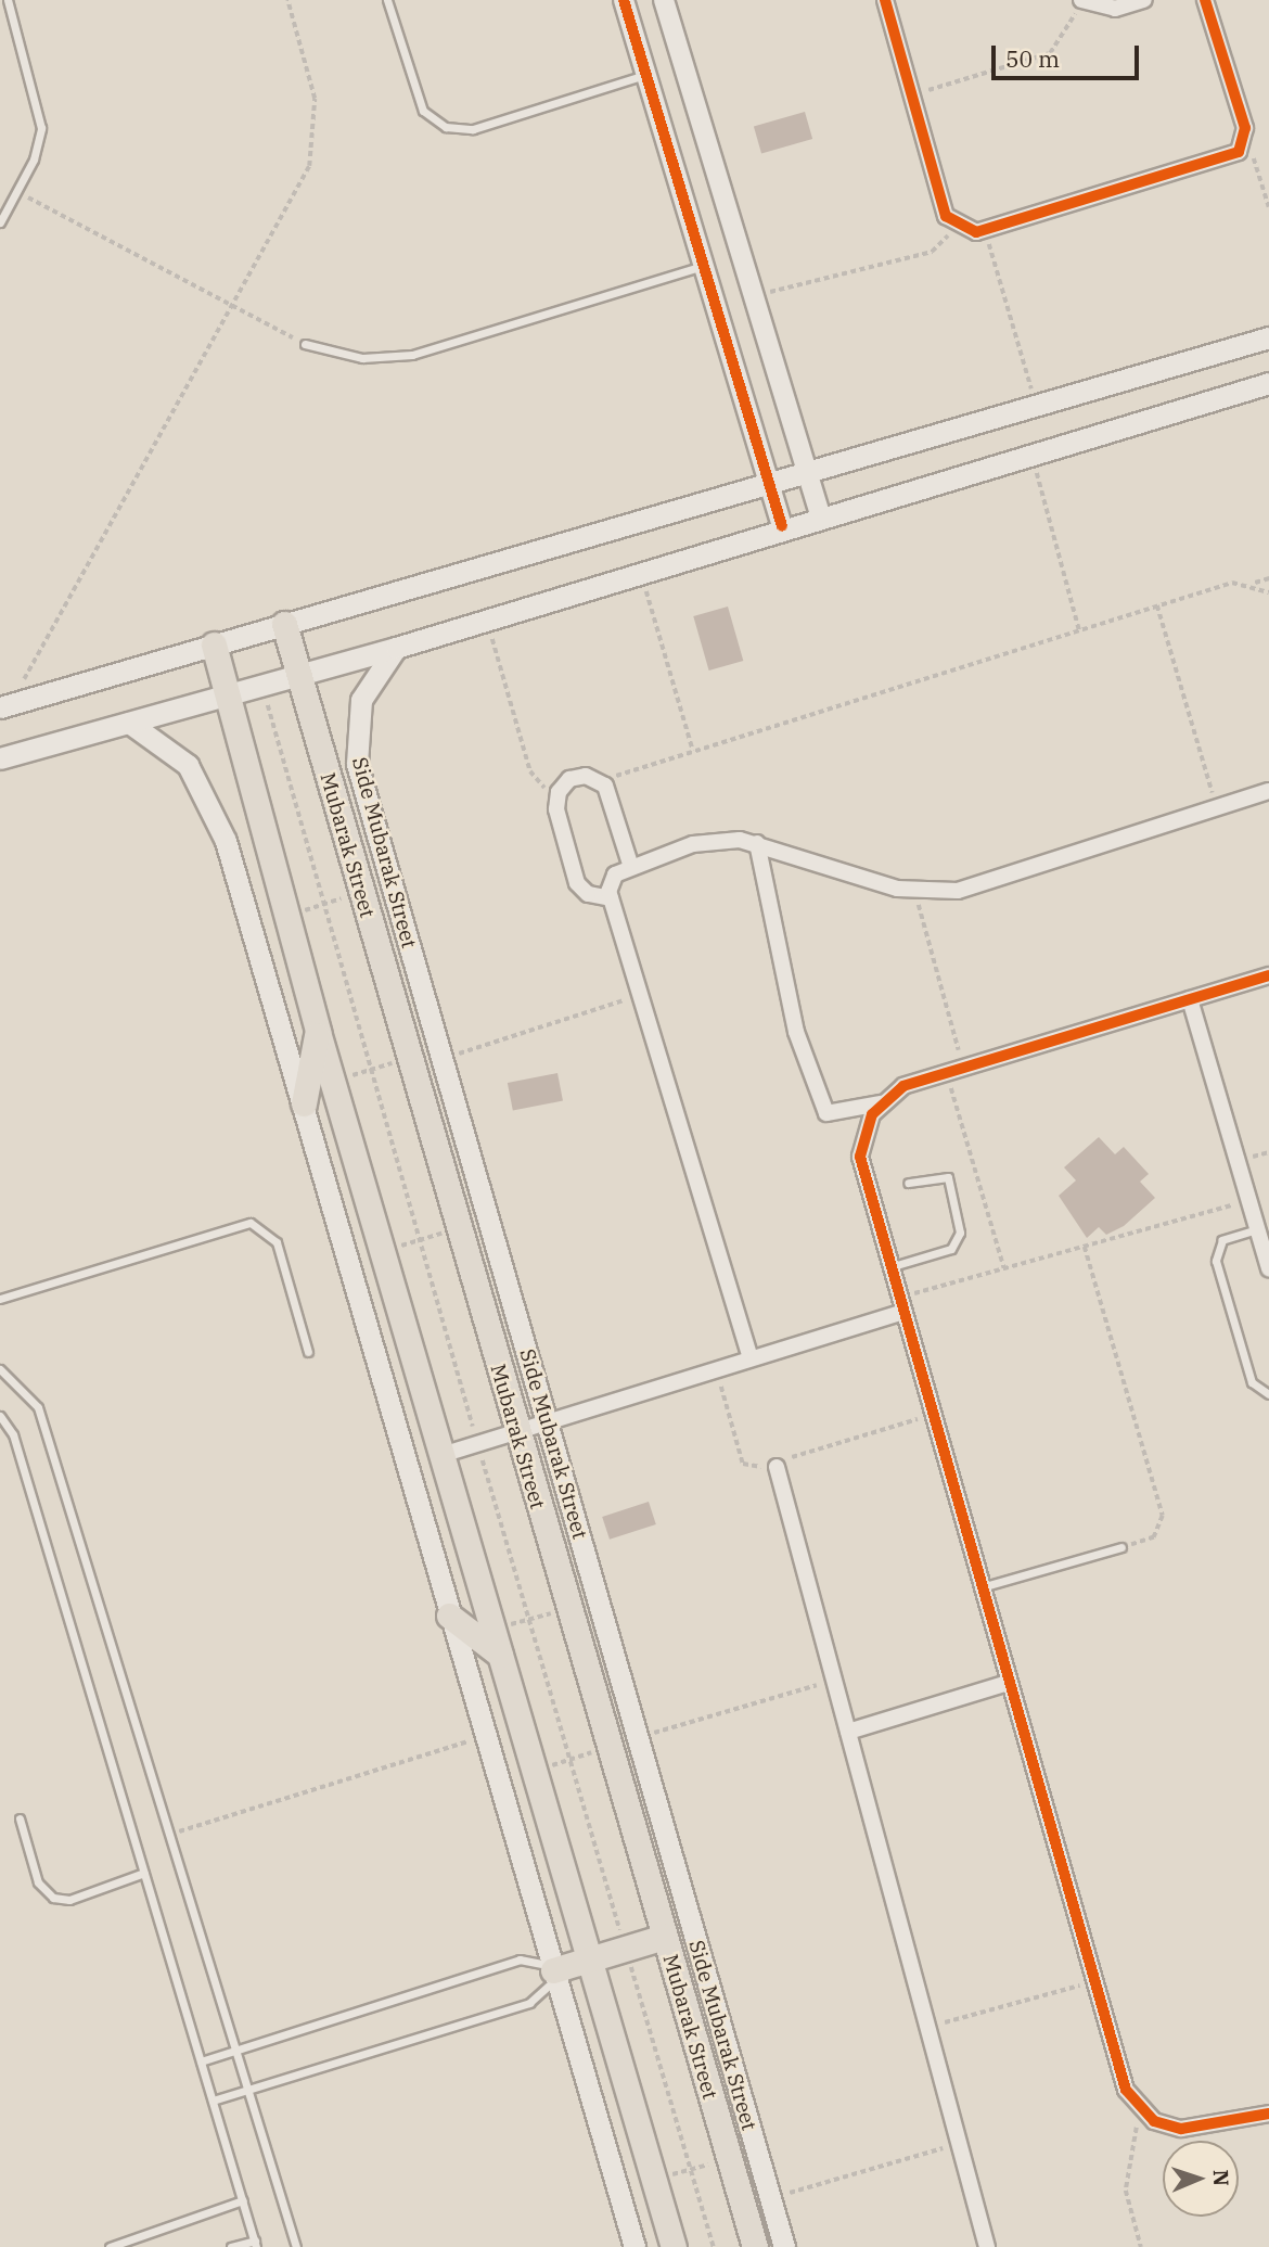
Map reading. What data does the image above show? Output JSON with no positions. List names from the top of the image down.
{
  "streets": {
    "main road": ["Mubarak Street", "Side Mubarak Street"]
  },
  "scale_bar": "50 m",
  "north": "right"
}
